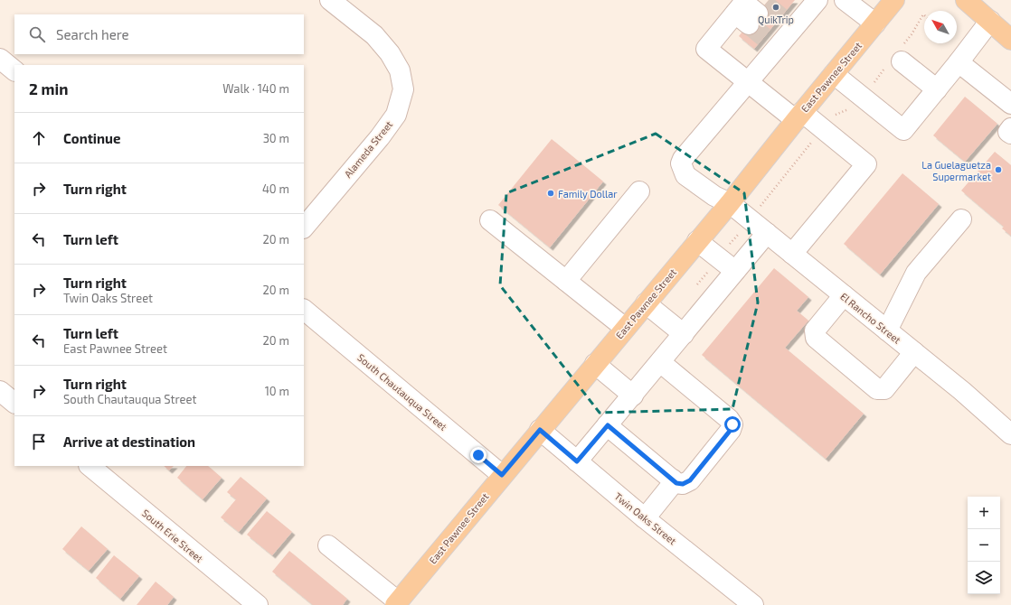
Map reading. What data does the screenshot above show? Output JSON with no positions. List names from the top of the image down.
{
  "streets": {
    "main road": ["East Pawnee Street"],
    "street": [
      "Alameda Street",
      "El Rancho Street",
      "South Chautauqua Street",
      "Twin Oaks Street",
      "South Erie Street"
    ]
  },
  "crossings": [
    ["East Pawnee Street", "El Rancho Street"],
    ["East Pawnee Street", "South Chautauqua Street"],
    ["East Pawnee Street", "Twin Oaks Street"]
  ],
  "places": ["QuikTrip", "La Guelaguetza Supermarket", "Family Dollar"],
  "north": "top left",
  "page": {
    "search": "Search here",
    "heading": ["2 min", "Walk · 140 m"],
    "list": [
      ["Continue", "30 m"],
      ["Turn right", "40 m"],
      ["Turn left", "20 m"],
      ["Turn right", "Twin Oaks Street", "20 m"],
      ["Turn left", "East Pawnee Street", "20 m"],
      ["Turn right", "South Chautauqua Street", "10 m"],
      "Arrive at destination"
    ],
    "map_buttons": ["+", "−"]
  }
}
